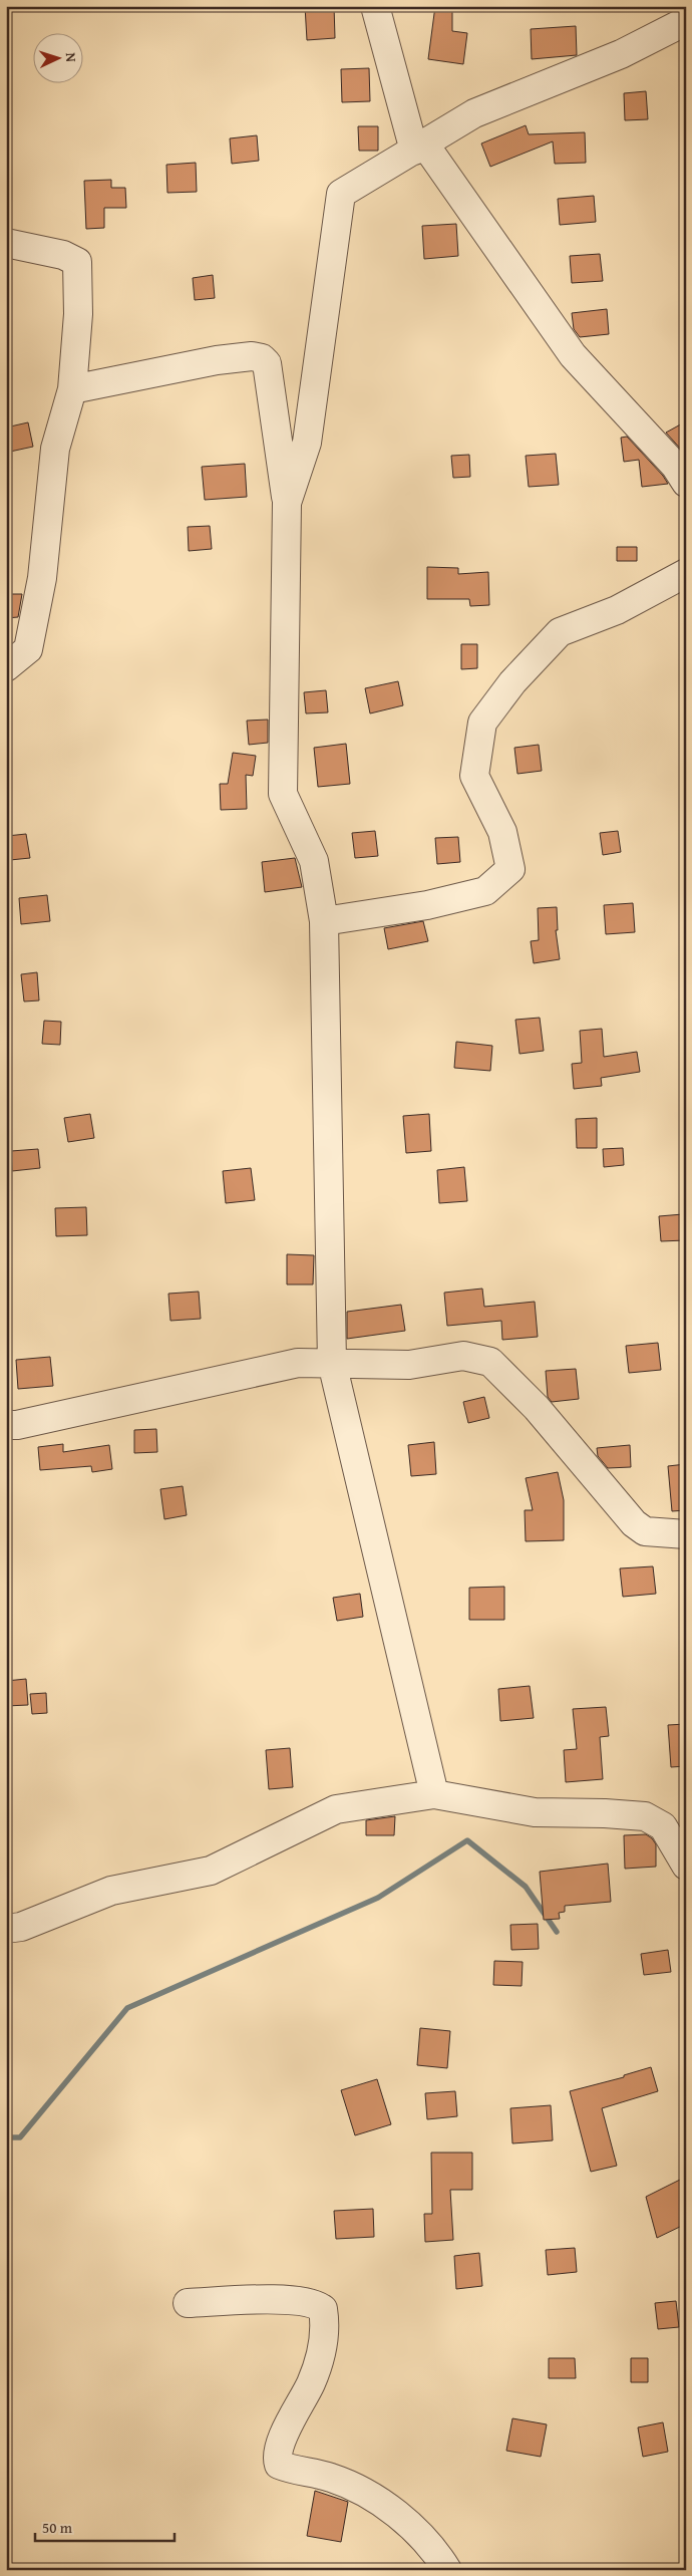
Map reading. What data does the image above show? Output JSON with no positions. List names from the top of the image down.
{
  "scale_bar": "50 m",
  "north": "right"
}
